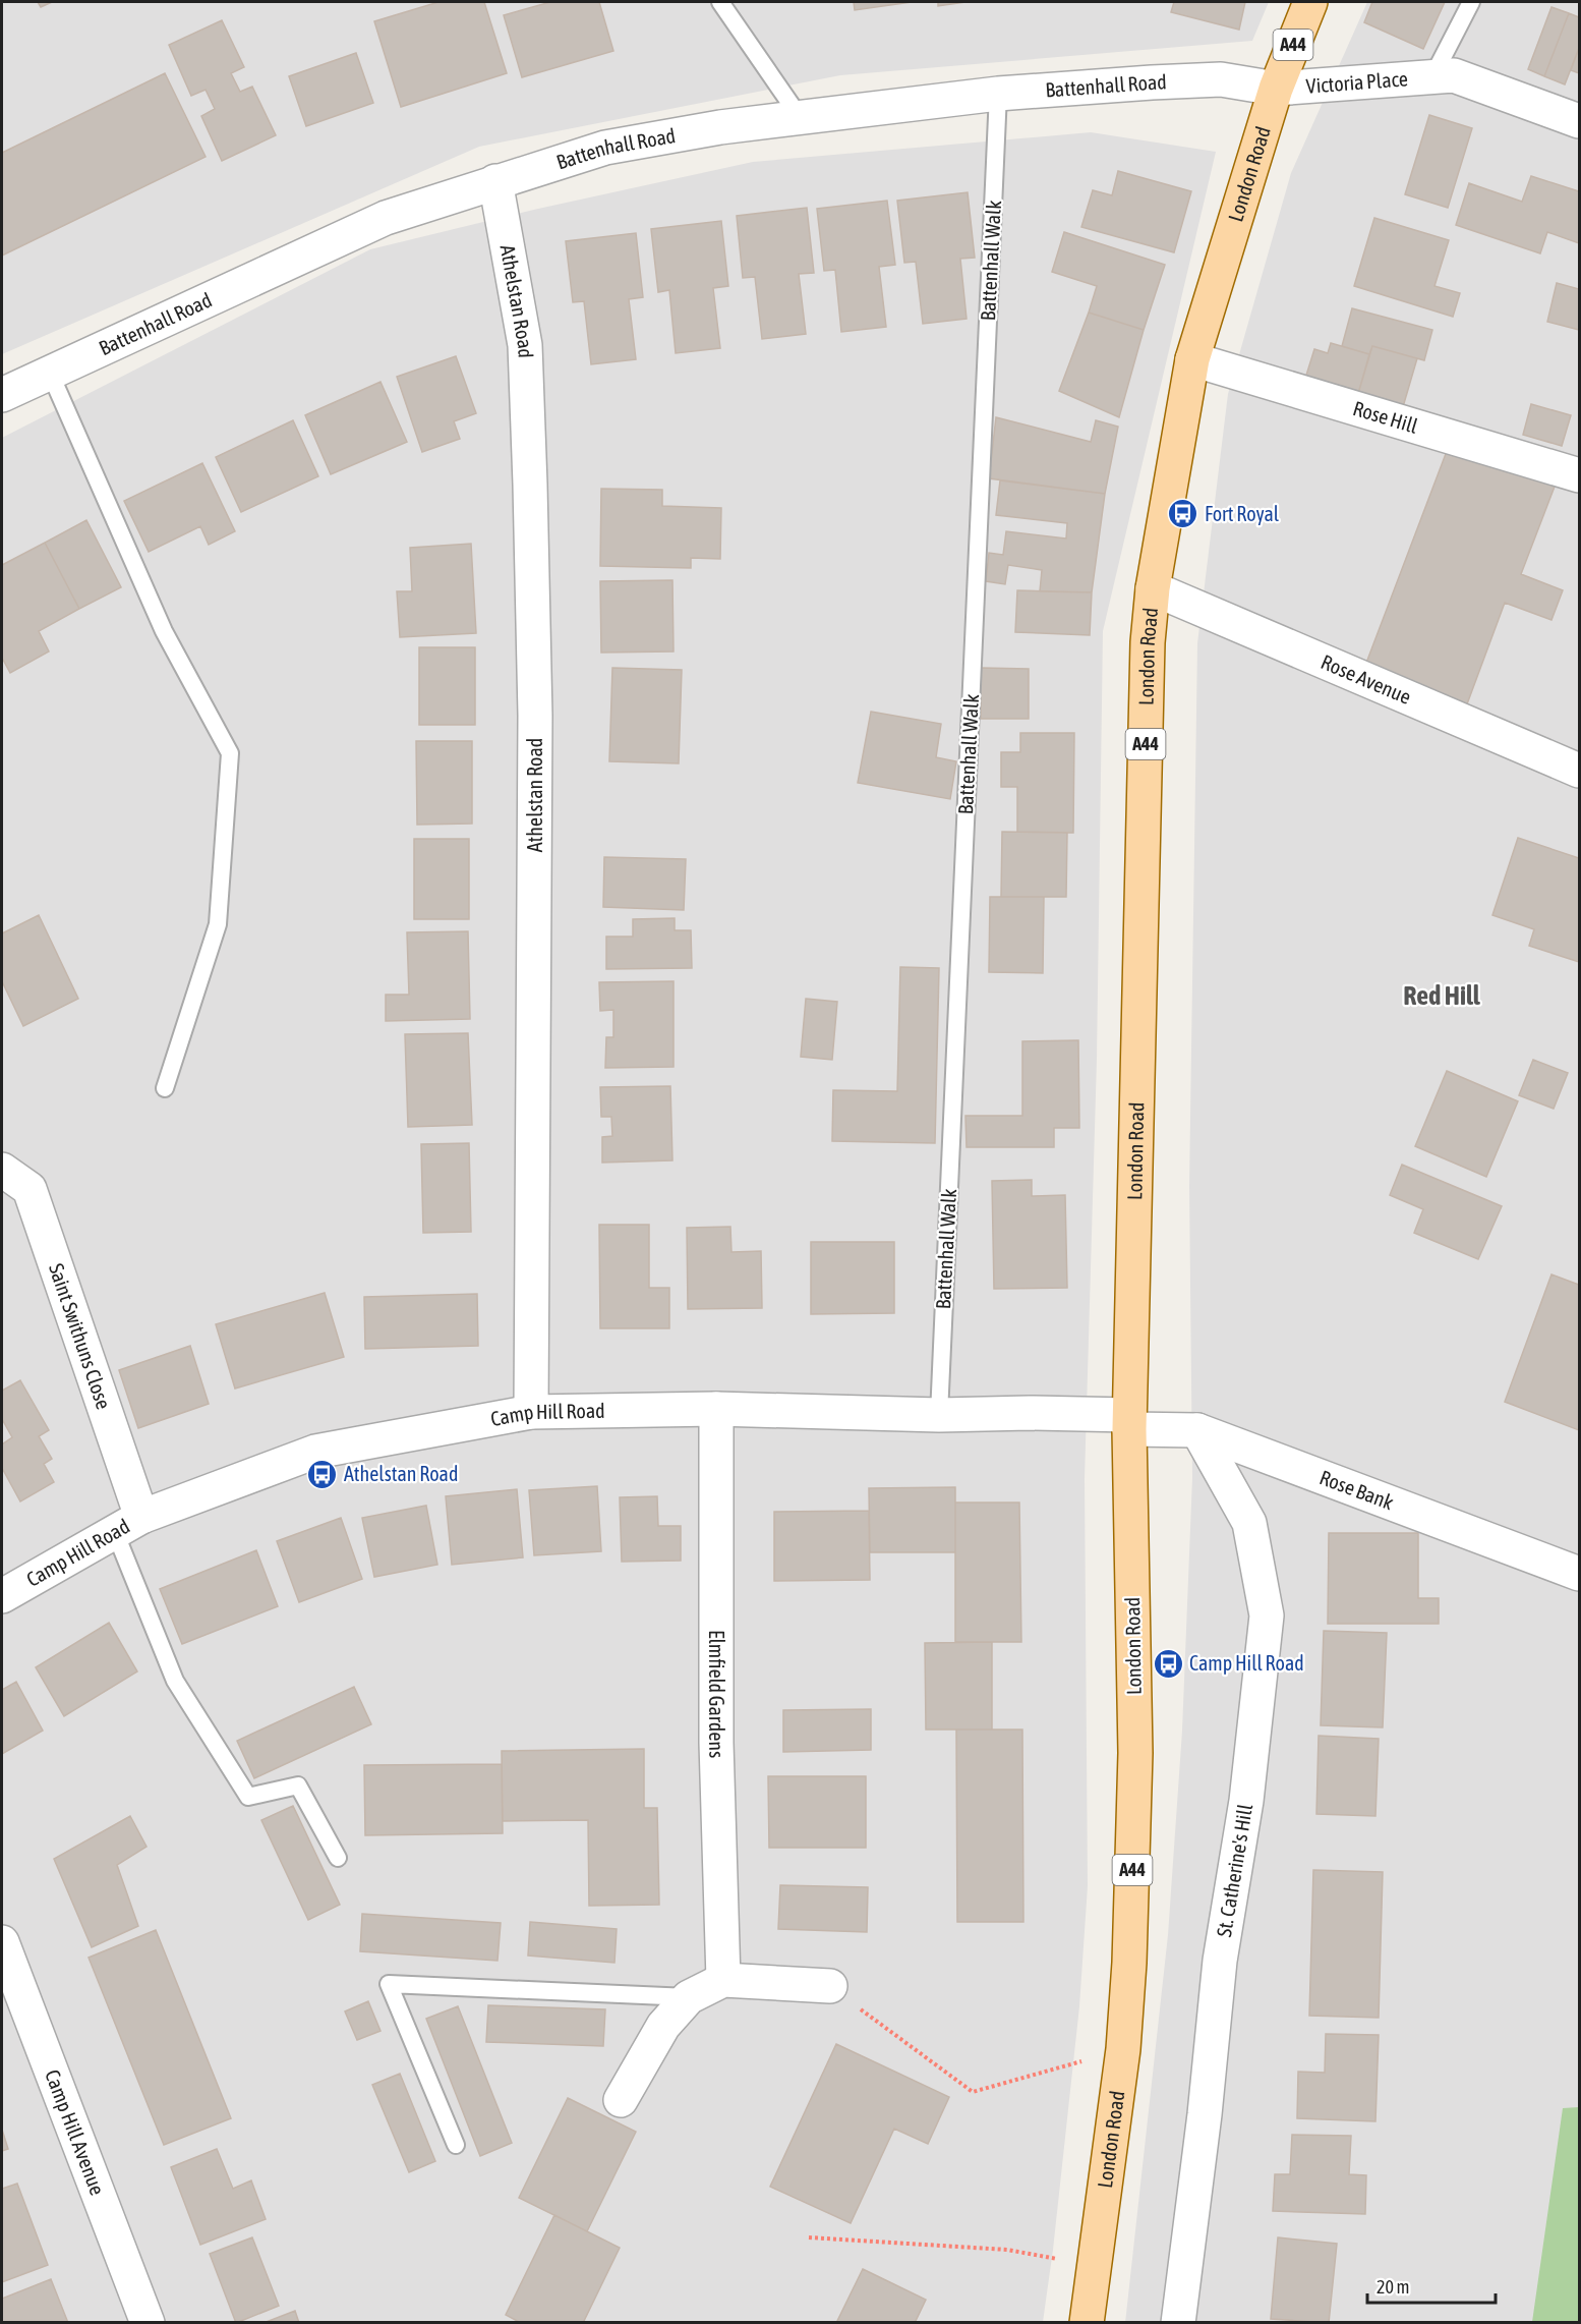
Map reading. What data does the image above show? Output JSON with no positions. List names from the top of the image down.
{
  "streets": {
    "main road": ["A44", "London Road"],
    "street": [
      "Victoria Place",
      "Battenhall Road",
      "Athelstan Road",
      "Rose Hill",
      "Rose Avenue",
      "Saint Swithuns Close",
      "Camp Hill Road",
      "Rose Bank",
      "Elmfield Gardens",
      "St. Catherine's Hill",
      "Camp Hill Avenue"
    ],
    "lane": ["Battenhall Walk"]
  },
  "crossings": [
    ["Victoria Place", "Battenhall Road"],
    ["Victoria Place", "London Road"],
    ["Battenhall Road", "London Road"],
    ["Battenhall Road", "Battenhall Walk"],
    ["Battenhall Road", "Athelstan Road"],
    ["London Road", "Rose Hill"],
    ["London Road", "Rose Avenue"],
    ["London Road", "Camp Hill Road"],
    ["London Road", "Rose Bank"],
    ["Battenhall Walk", "Camp Hill Road"],
    ["Athelstan Road", "Camp Hill Road"],
    ["Saint Swithuns Close", "Camp Hill Road"],
    ["Camp Hill Road", "Rose Bank"],
    ["Camp Hill Road", "Elmfield Gardens"],
    ["Rose Bank", "St. Catherine's Hill"]
  ],
  "districts": ["Red Hill"],
  "places": {
    "bus stop": ["Fort Royal", "Athelstan Road", "Camp Hill Road"]
  },
  "scale_bar": "20 m"
}
